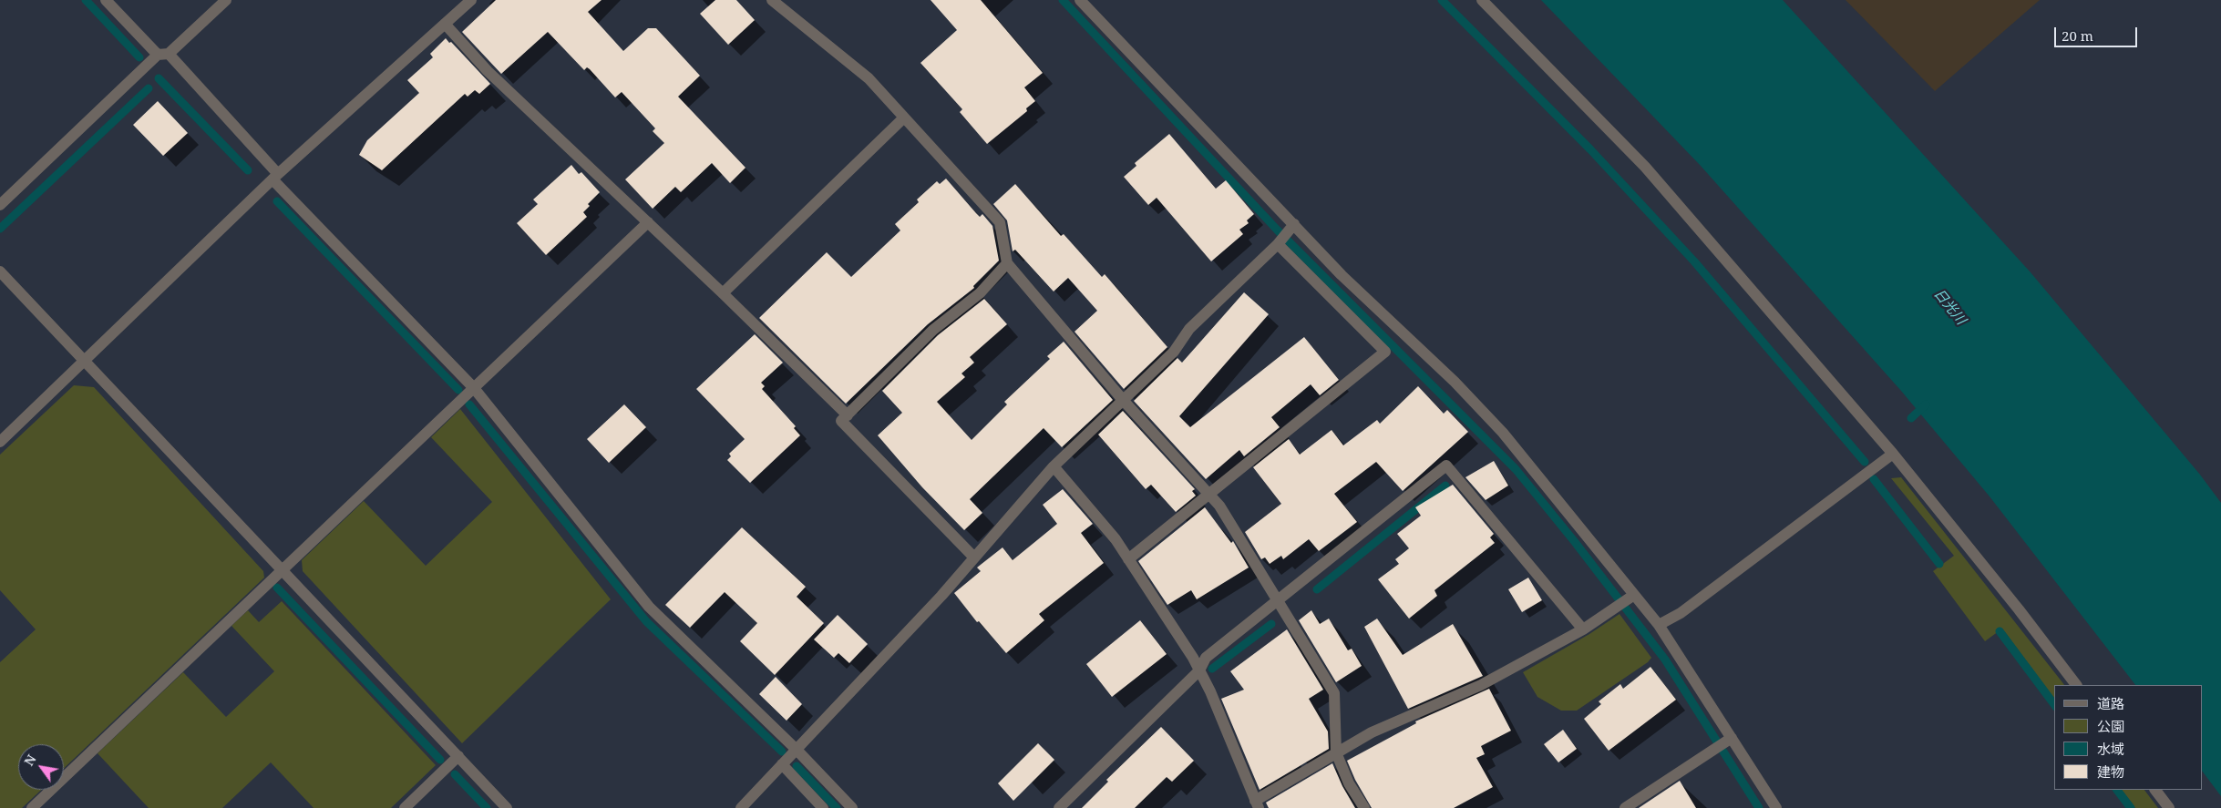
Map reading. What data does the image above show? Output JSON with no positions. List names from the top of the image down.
{
  "water": ["日光川"],
  "legend": [
    "道路",
    "公園",
    "水域",
    "建物"
  ],
  "scale_bar": "20 m",
  "north": "top left"
}
